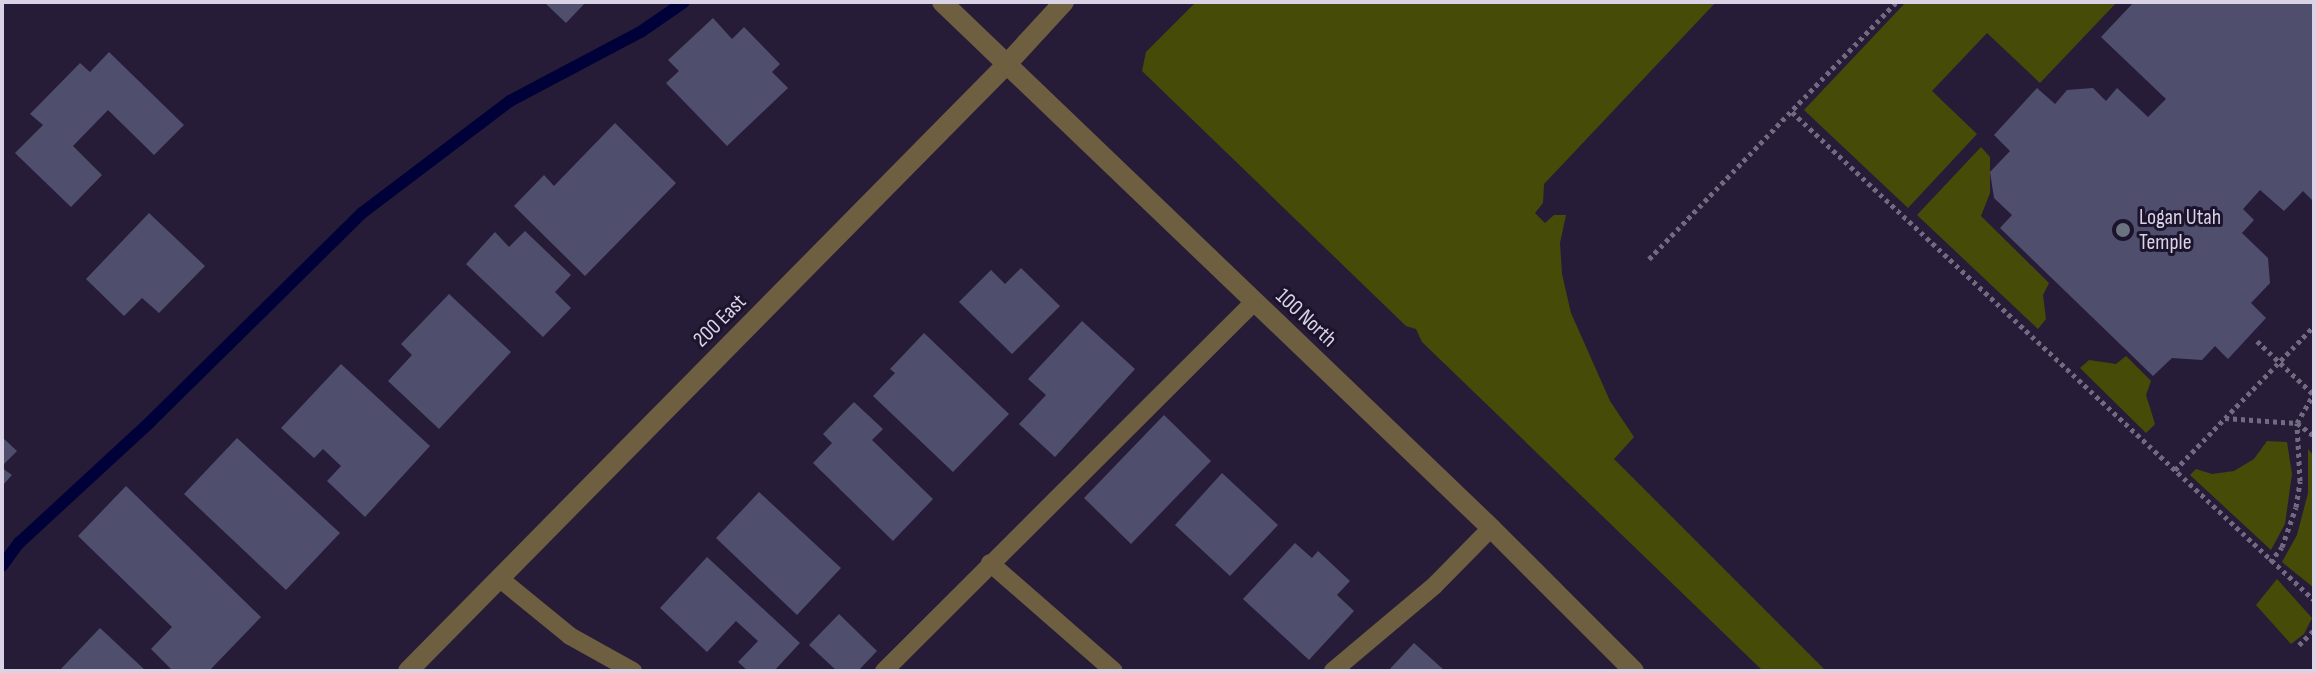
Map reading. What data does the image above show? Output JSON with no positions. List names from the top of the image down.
{
  "streets": {
    "street": ["100 North", "200 East"]
  },
  "crossings": [
    ["100 North", "200 East"]
  ],
  "places": ["Logan Utah Temple"]
}
